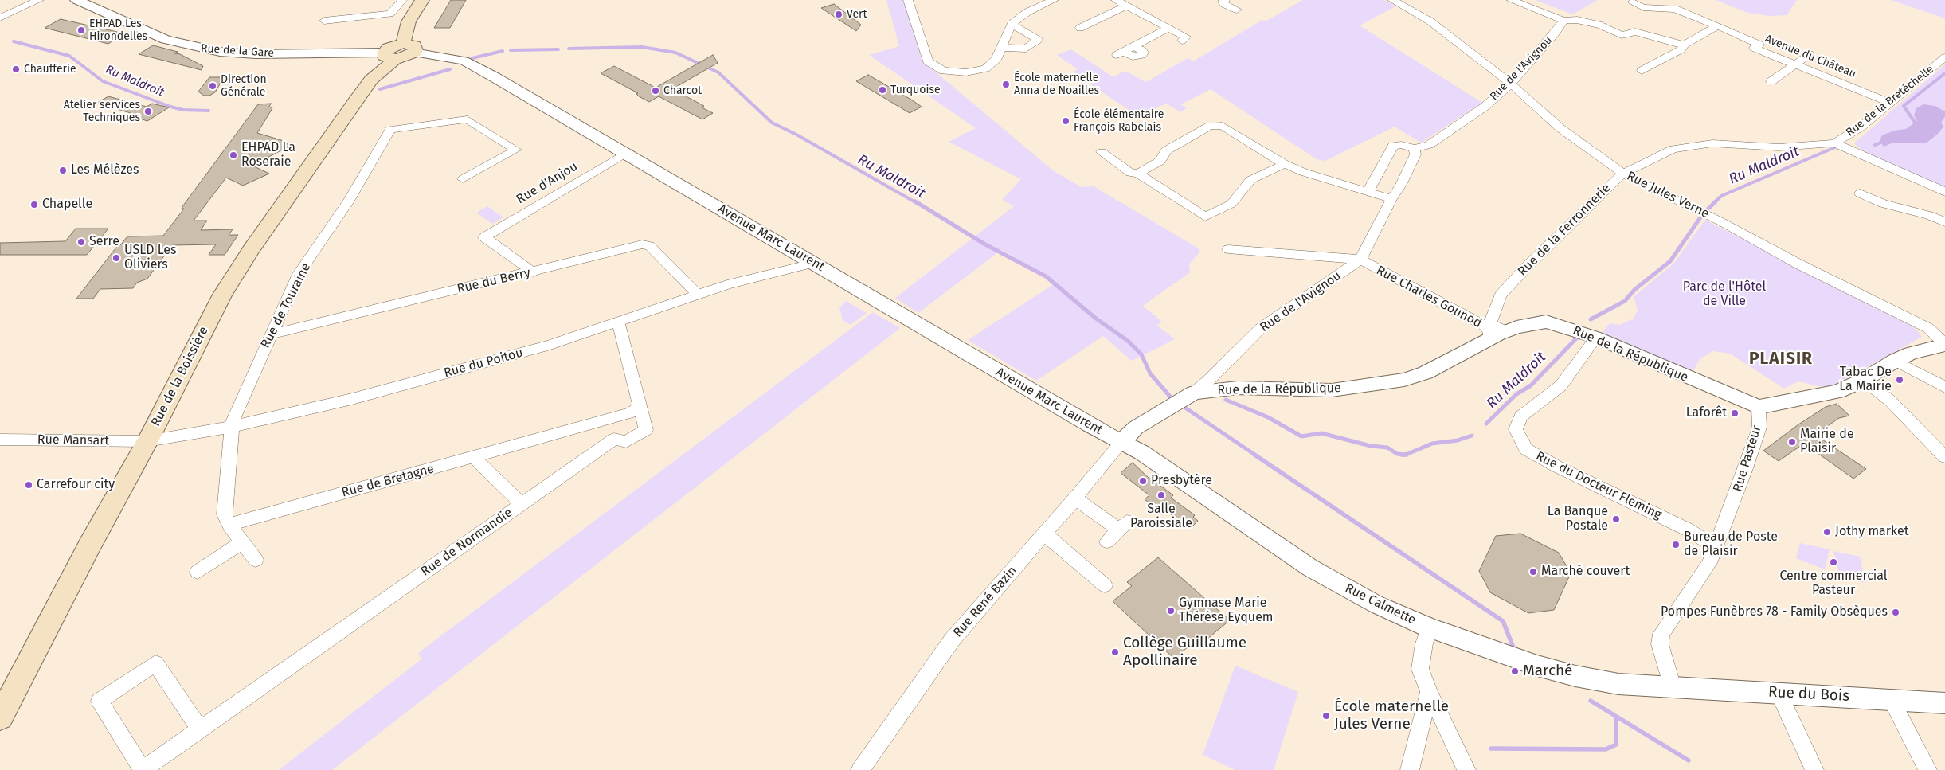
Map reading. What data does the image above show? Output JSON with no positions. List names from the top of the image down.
{
  "streets": {
    "main road": ["Rue de la Boissière"],
    "street": [
      "Rue de la Gare",
      "Avenue du Château",
      "Rue de l'Avignou",
      "Rue de la Bretéchelle",
      "Rue d'Anjou",
      "Rue Jules Verne",
      "Rue de la Ferronnerie",
      "Avenue Marc Laurent",
      "Rue du Berry",
      "Rue Charles Gounod",
      "Rue de Touraine",
      "Rue de la République",
      "Rue du Poitou",
      "Rue Mansart",
      "Rue Pasteur",
      "Rue de Bretagne",
      "Rue du Docteur Fleming",
      "Rue de Normandie",
      "Rue René Bazin",
      "Rue Calmette",
      "Rue du Bois"
    ]
  },
  "crossings": [
    ["Rue de la Gare", "Rue de la Boissière"],
    ["Avenue du Château", "Rue de la Bretéchelle"],
    ["Rue de l'Avignou", "Rue Jules Verne"],
    ["Rue de l'Avignou", "Rue Charles Gounod"],
    ["Rue de l'Avignou", "Rue de la République"],
    ["Rue de la Bretéchelle", "Rue de la Ferronnerie"],
    ["Rue d'Anjou", "Avenue Marc Laurent"],
    ["Rue d'Anjou", "Rue du Berry"],
    ["Rue Jules Verne", "Rue de la Ferronnerie"],
    ["Rue Jules Verne", "Rue Pasteur"],
    ["Rue de la Ferronnerie", "Rue de la République"],
    ["Avenue Marc Laurent", "Rue de la République"],
    ["Avenue Marc Laurent", "Rue du Poitou"],
    ["Avenue Marc Laurent", "Rue de la Boissière"],
    ["Avenue Marc Laurent", "Rue René Bazin"],
    ["Avenue Marc Laurent", "Rue Calmette"],
    ["Rue du Berry", "Rue de Touraine"],
    ["Rue du Berry", "Rue du Poitou"],
    ["Rue Charles Gounod", "Rue de la République"],
    ["Rue de Touraine", "Rue du Poitou"],
    ["Rue de la République", "Rue Pasteur"],
    ["Rue de la République", "Rue du Docteur Fleming"],
    ["Rue de la République", "Rue René Bazin"],
    ["Rue de la République", "Rue Calmette"],
    ["Rue du Poitou", "Rue de la Boissière"],
    ["Rue du Poitou", "Rue Mansart"],
    ["Rue de la Boissière", "Rue Mansart"],
    ["Rue Pasteur", "Rue du Docteur Fleming"],
    ["Rue Pasteur", "Rue Calmette"],
    ["Rue Pasteur", "Rue du Bois"],
    ["Rue René Bazin", "Rue Calmette"],
    ["Rue Calmette", "Rue du Bois"]
  ],
  "districts": ["PLAISIR"],
  "water": ["Ru Maldroit"],
  "parks": ["Parc de l'Hôtel de Ville"],
  "places": [
    "Vert",
    "EHPAD Les Hirondelles",
    "Chaufferie",
    "École maternelle Anna de Noailles",
    "Direction Générale",
    "Turquoise",
    "Charcot",
    "Atelier services Techniques",
    "École élémentaire François Rabelais",
    "EHPAD La Roseraie",
    "Les Mélèzes",
    "Chapelle",
    "Serre",
    "USLD Les Oliviers",
    "Tabac De La Mairie",
    "Laforêt",
    "Mairie de Plaisir",
    "Presbytère",
    "Carrefour city",
    "Salle Paroissiale",
    "La Banque Postale",
    "Jothy market",
    "Bureau de Poste de Plaisir",
    "Centre commercial Pasteur",
    "Marché couvert",
    "Gymnase Marie Thérèse Eyquem",
    "Pompes Funèbres 78 - Family Obsèques",
    "Collège Guillaume Apollinaire",
    "Marché",
    "École maternelle Jules Verne"
  ]
}
